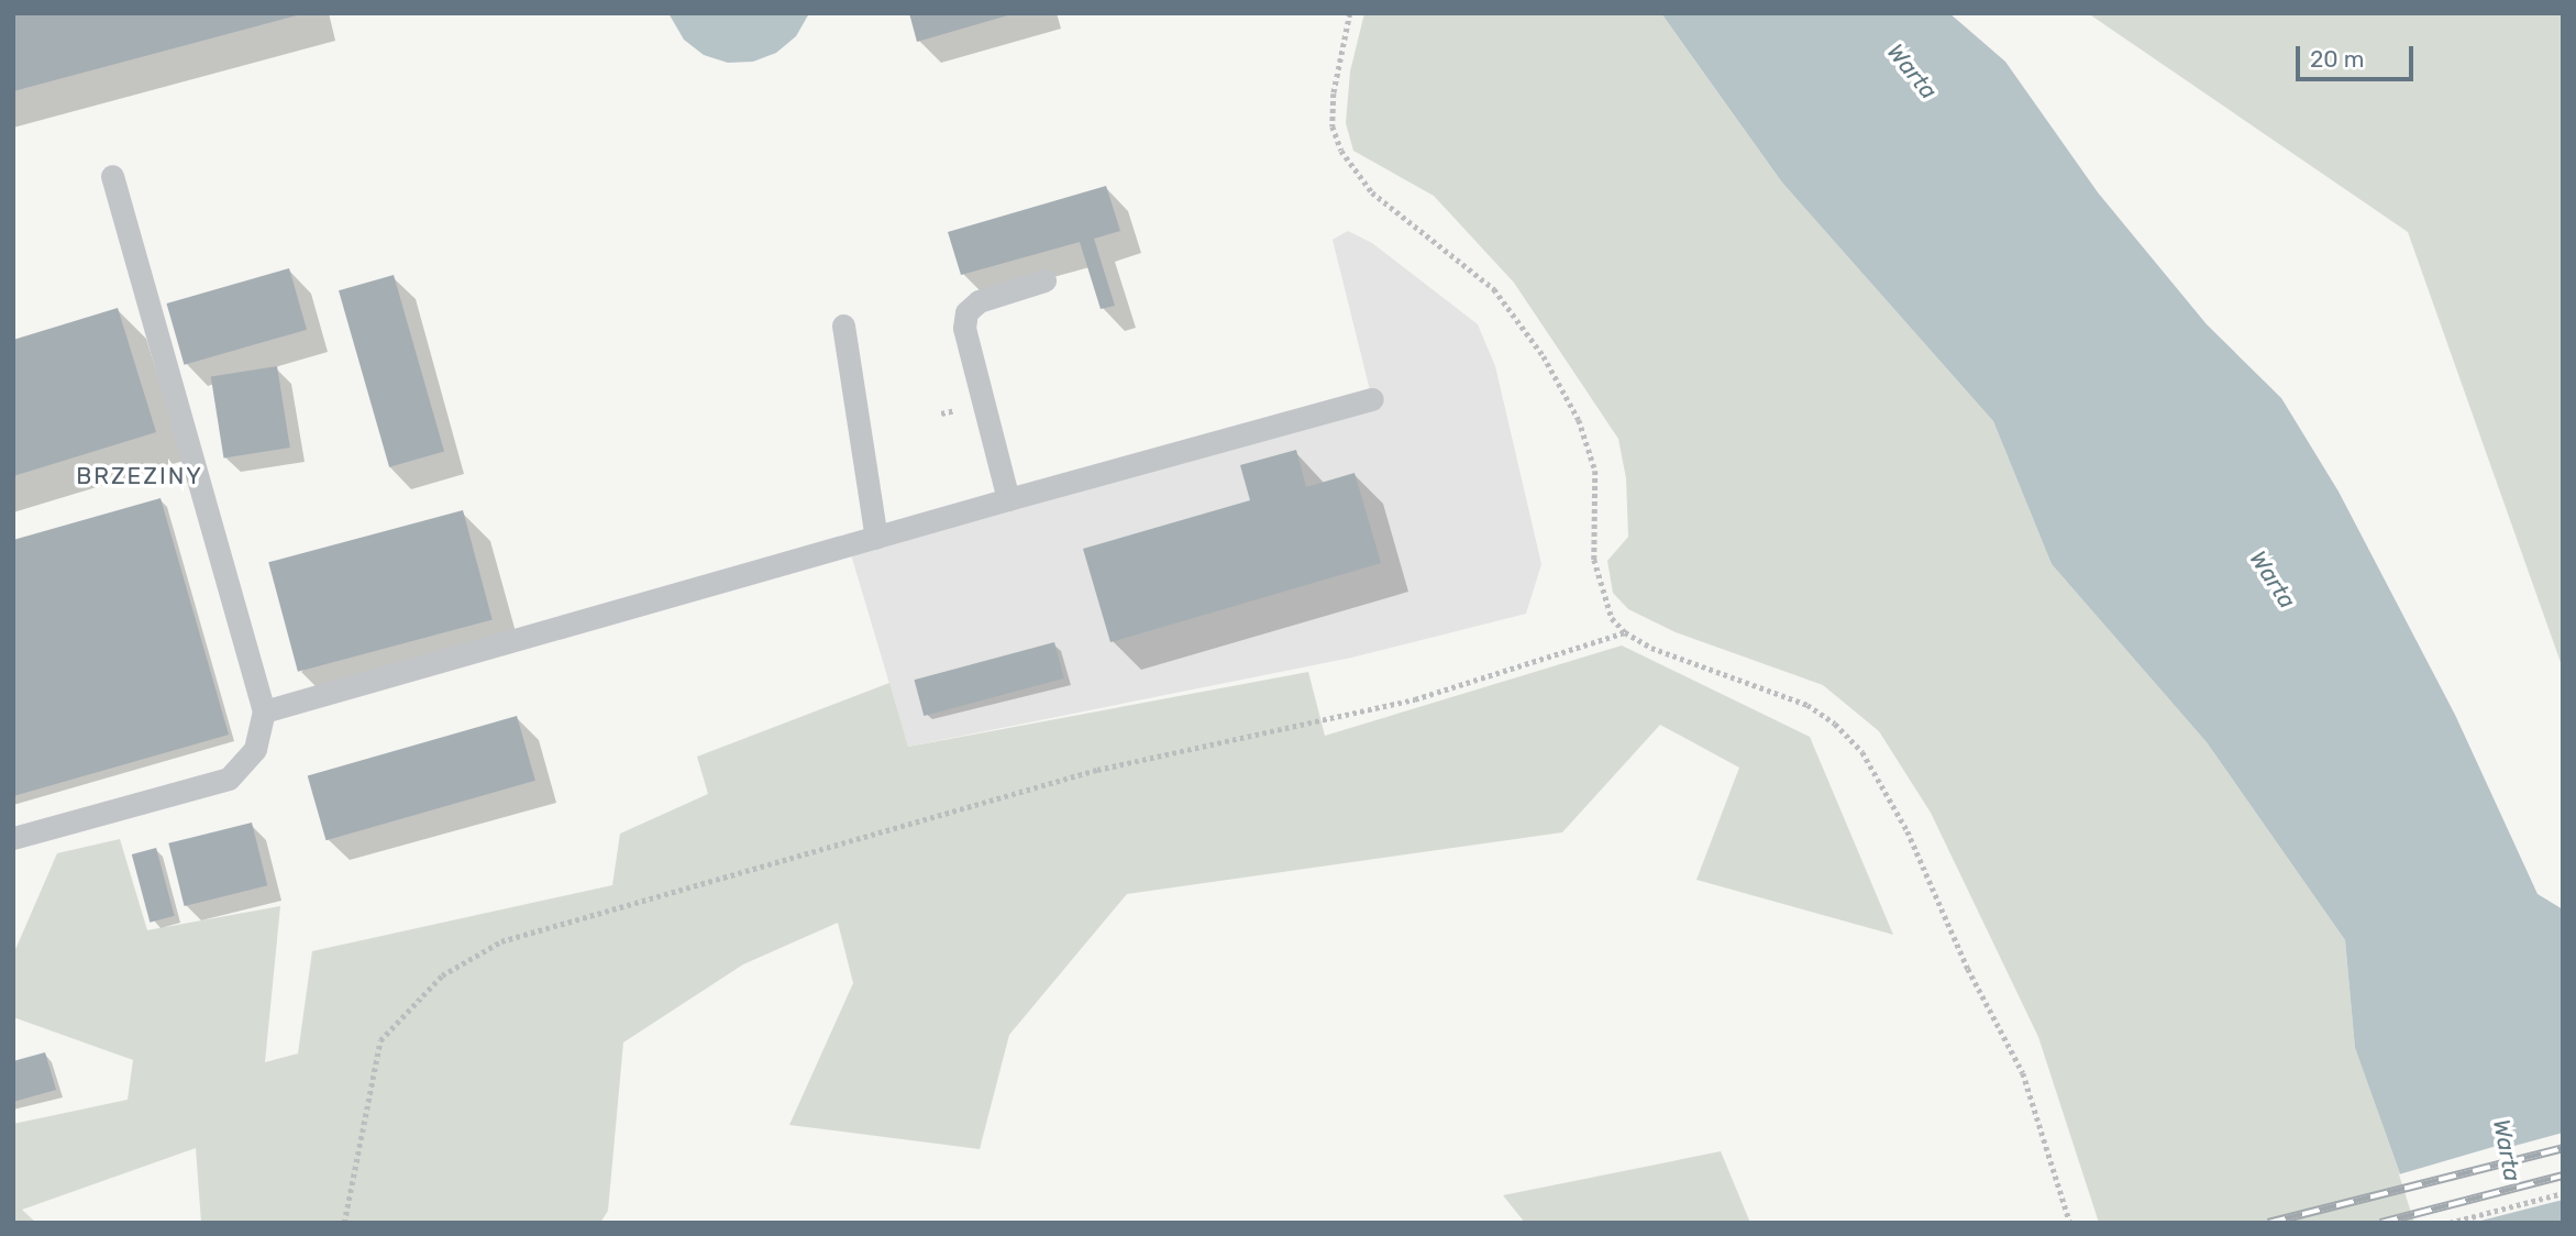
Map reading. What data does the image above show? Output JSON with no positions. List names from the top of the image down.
{
  "districts": ["BRZEZINY"],
  "water": ["Warta"],
  "scale_bar": "20 m"
}
